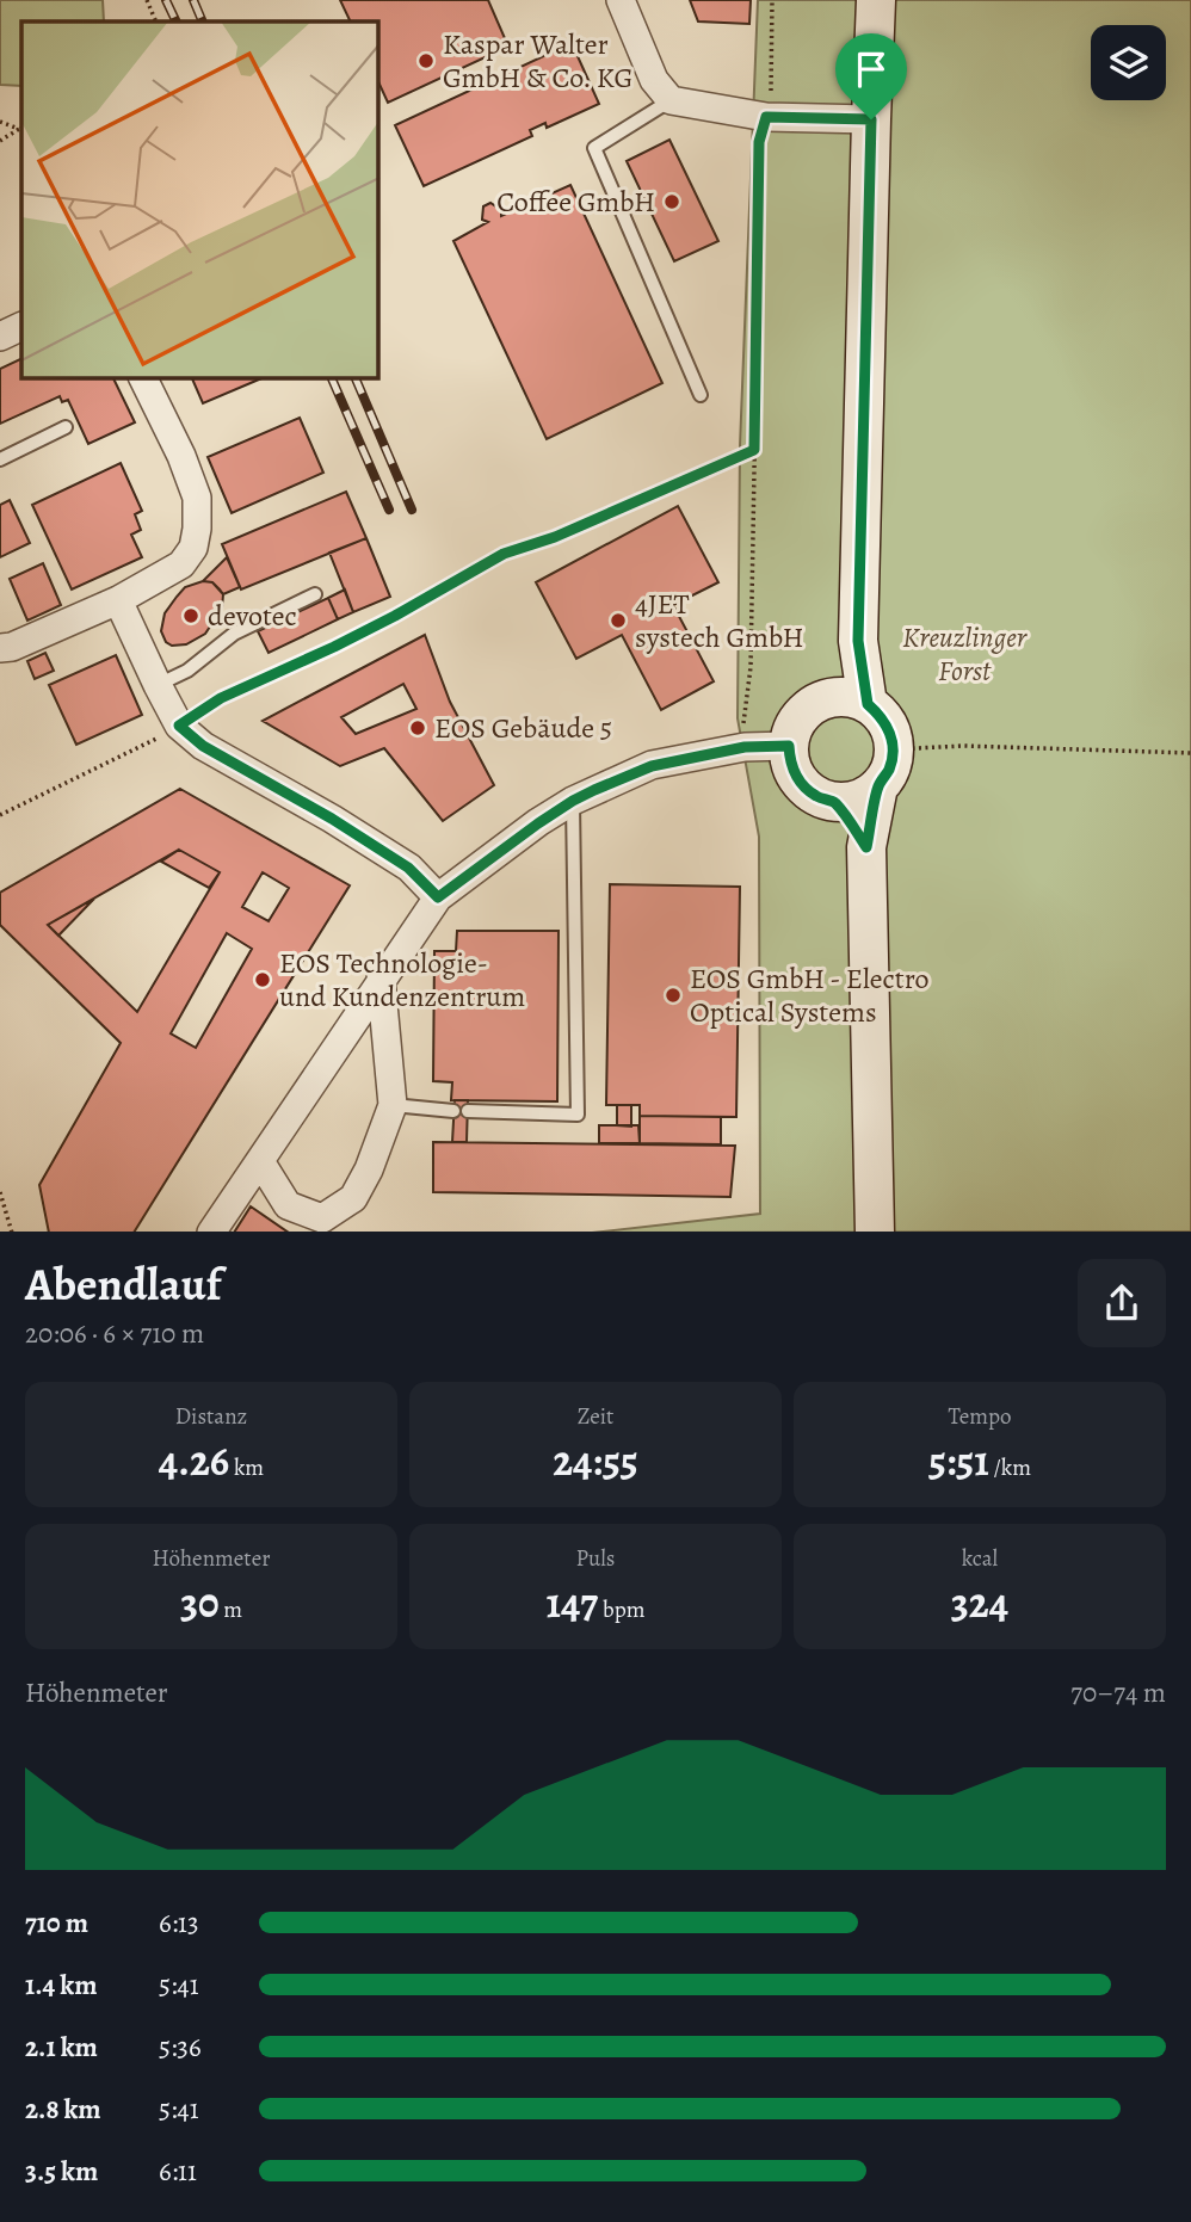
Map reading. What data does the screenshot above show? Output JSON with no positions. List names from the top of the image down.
{
  "parks": ["Kreuzlinger Forst"],
  "places": [
    "Kaspar Walter GmbH & Co. KG",
    "Coffee GmbH",
    "devotec",
    "4JET systech GmbH",
    "EOS Gebäude 5",
    "EOS Technologie- und Kundenzentrum",
    "EOS GmbH - Electro Optical Systems"
  ],
  "page": {
    "heading": ["Abendlauf", "20:06 · 6 × 710 m"],
    "stats": [
      ["Distanz", "4.26 km"],
      ["Zeit", "24:55"],
      ["Tempo", "5:51 /km"],
      ["Höhenmeter", "30 m"],
      ["Puls", "147 bpm"],
      ["kcal", "324"]
    ],
    "chart": ["Höhenmeter", "70–74 m"],
    "list": [
      {
        "name": "710 m",
        "note": "6:13"
      },
      {
        "name": "1.4 km",
        "note": "5:41"
      },
      {
        "name": "2.1 km",
        "note": "5:36"
      },
      {
        "name": "2.8 km",
        "note": "5:41"
      },
      {
        "name": "3.5 km",
        "note": "6:11"
      }
    ]
  }
}
